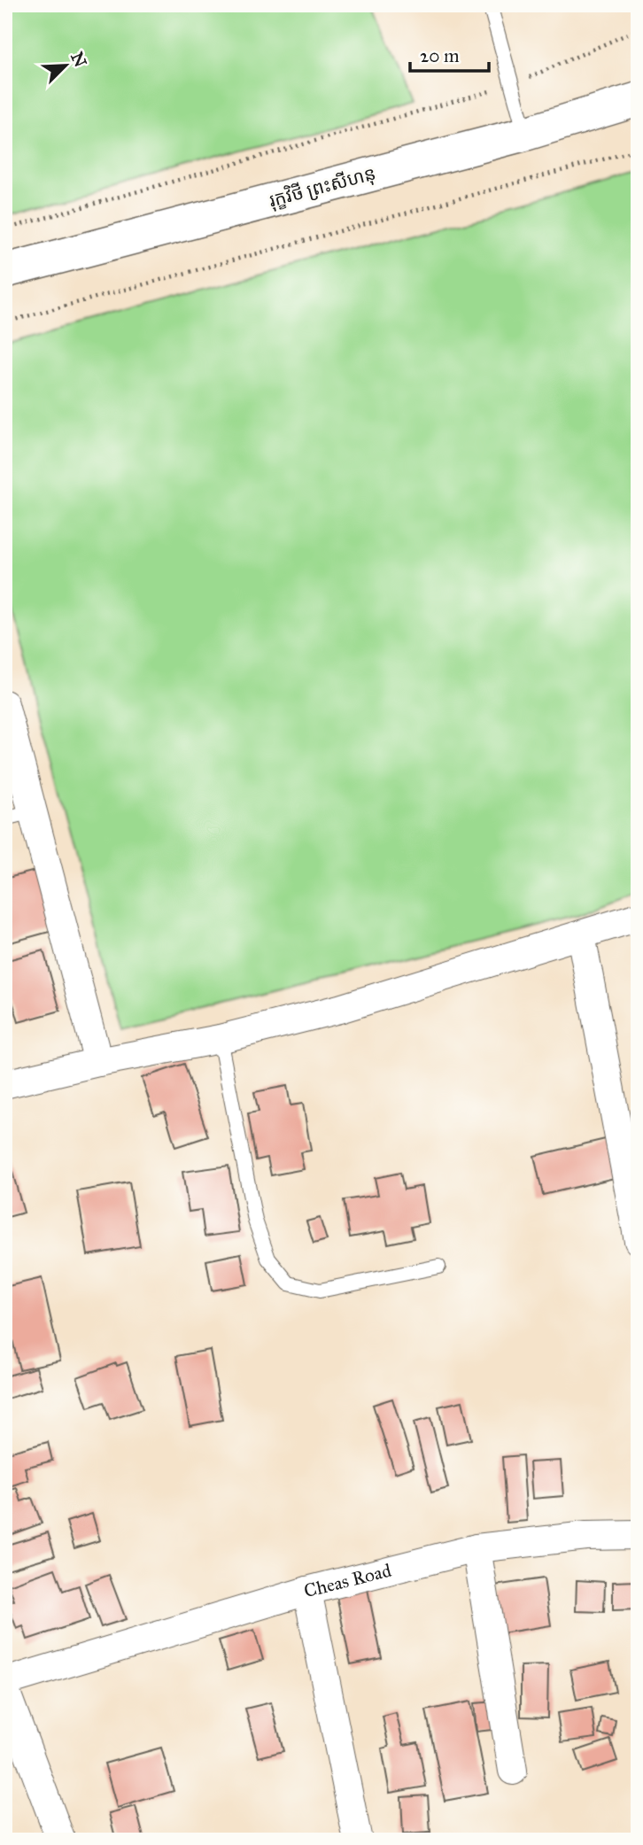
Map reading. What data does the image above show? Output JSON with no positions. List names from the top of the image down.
{
  "streets": {
    "street": ["រុក្ខវិថី ព្រះសីហនុ", "Cheas Road"]
  },
  "scale_bar": "20 m",
  "north": "top right"
}
